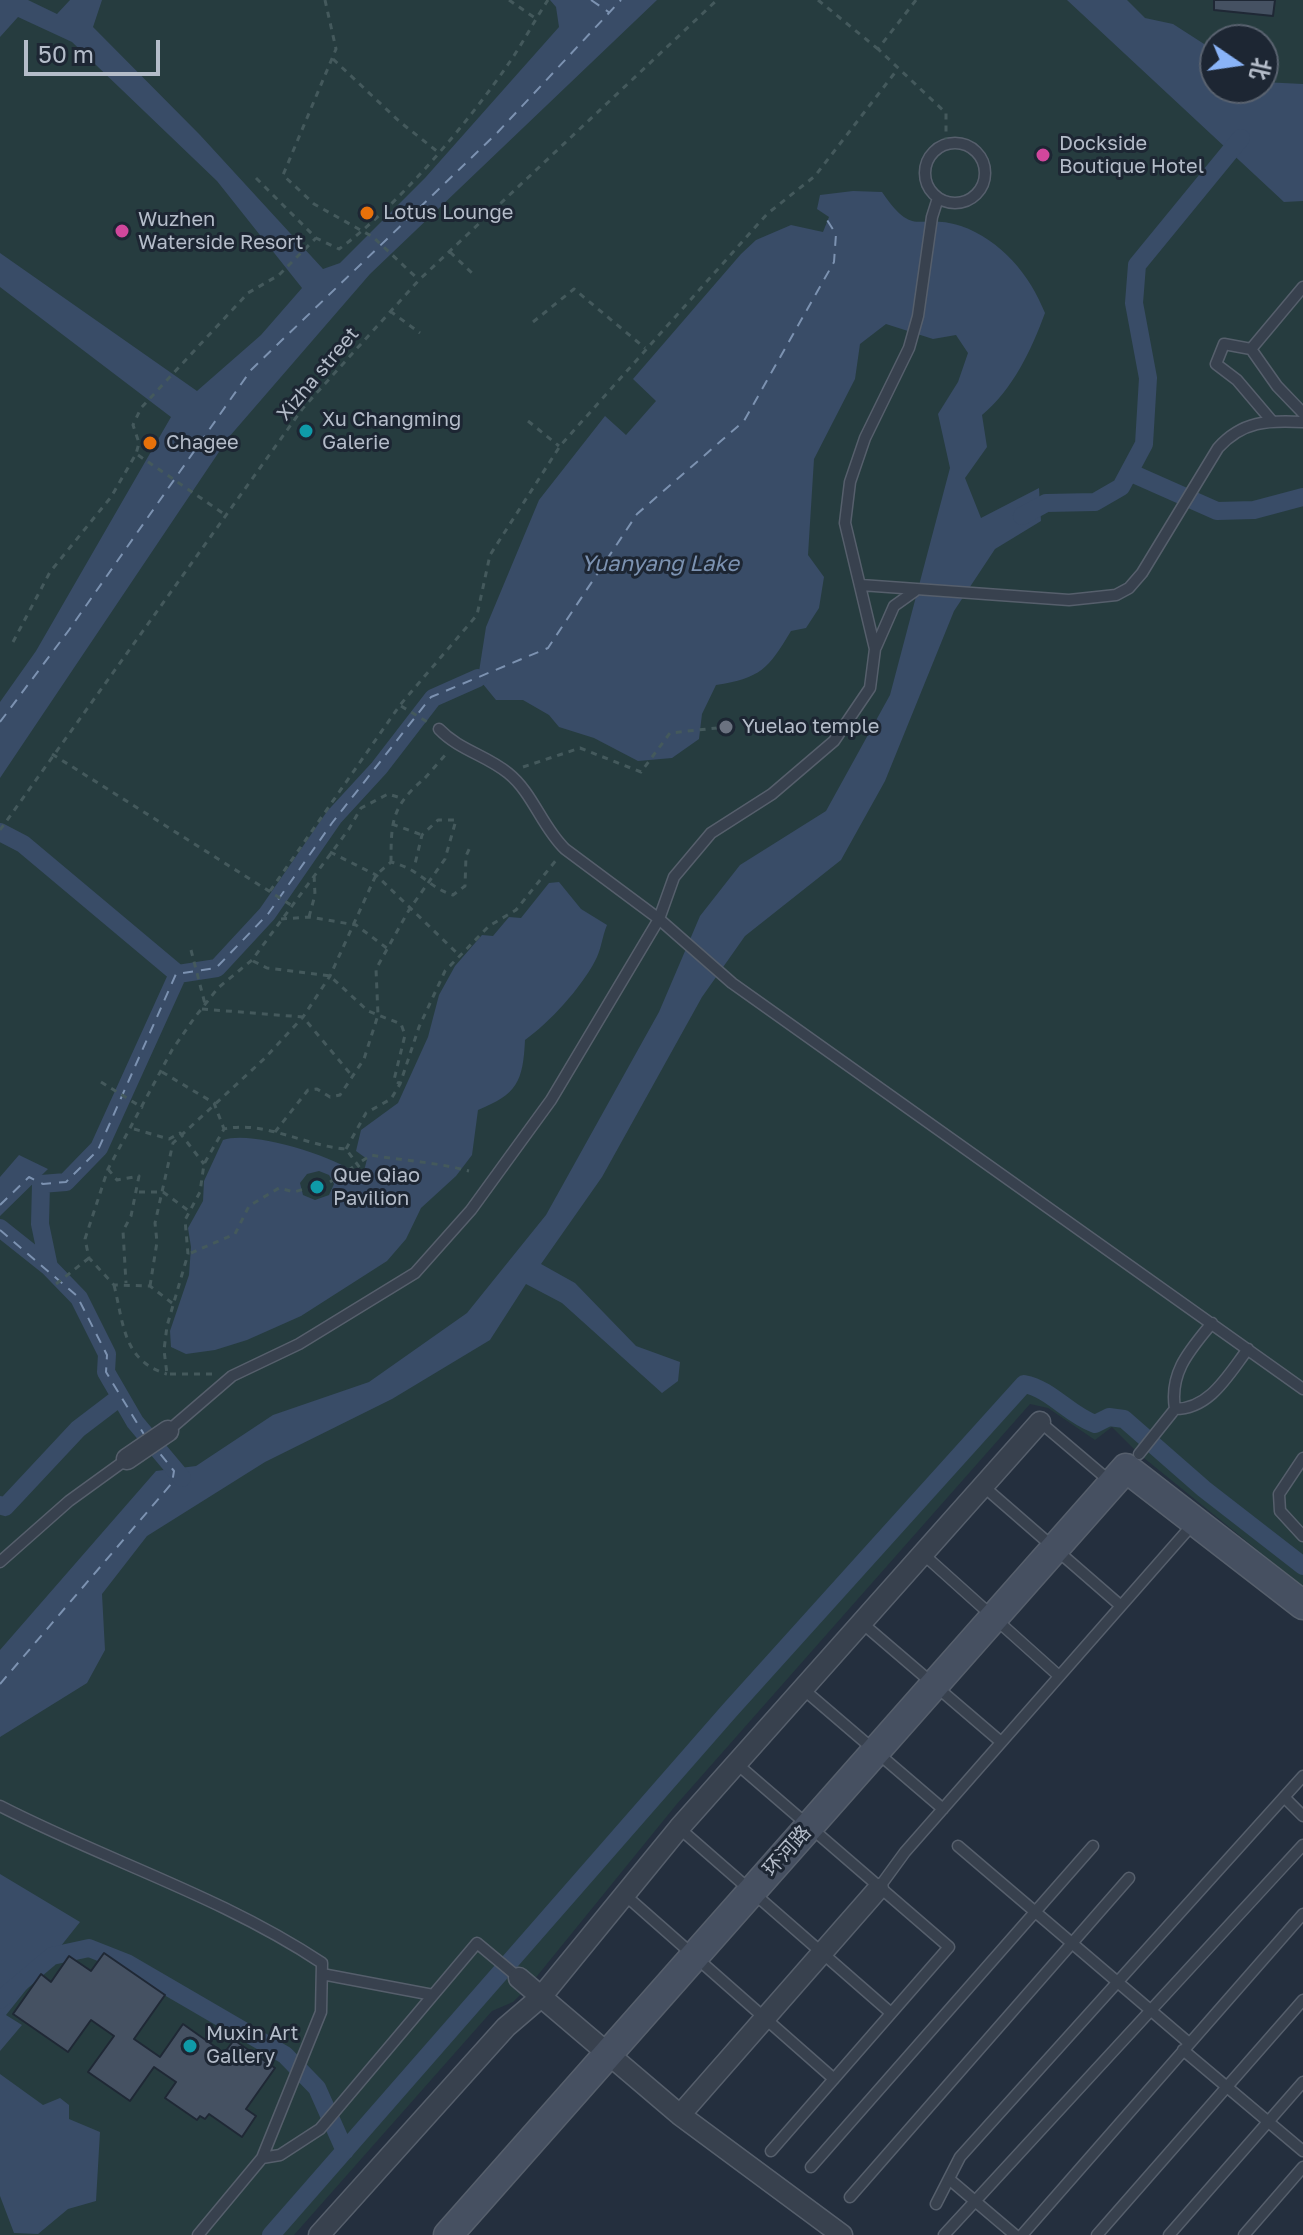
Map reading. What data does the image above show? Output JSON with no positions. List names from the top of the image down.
{
  "streets": {
    "street": ["环河路"],
    "path": ["Xizha street"]
  },
  "water": ["Yuanyang Lake"],
  "places": [
    "Dockside Boutique Hotel",
    "Lotus Lounge",
    "Wuzhen Waterside Resort",
    "Xu Changming Galerie",
    "Chagee",
    "Yuelao temple",
    "Que Qiao Pavilion",
    "Muxin Art Gallery"
  ],
  "scale_bar": "50 m",
  "north": "right"
}
